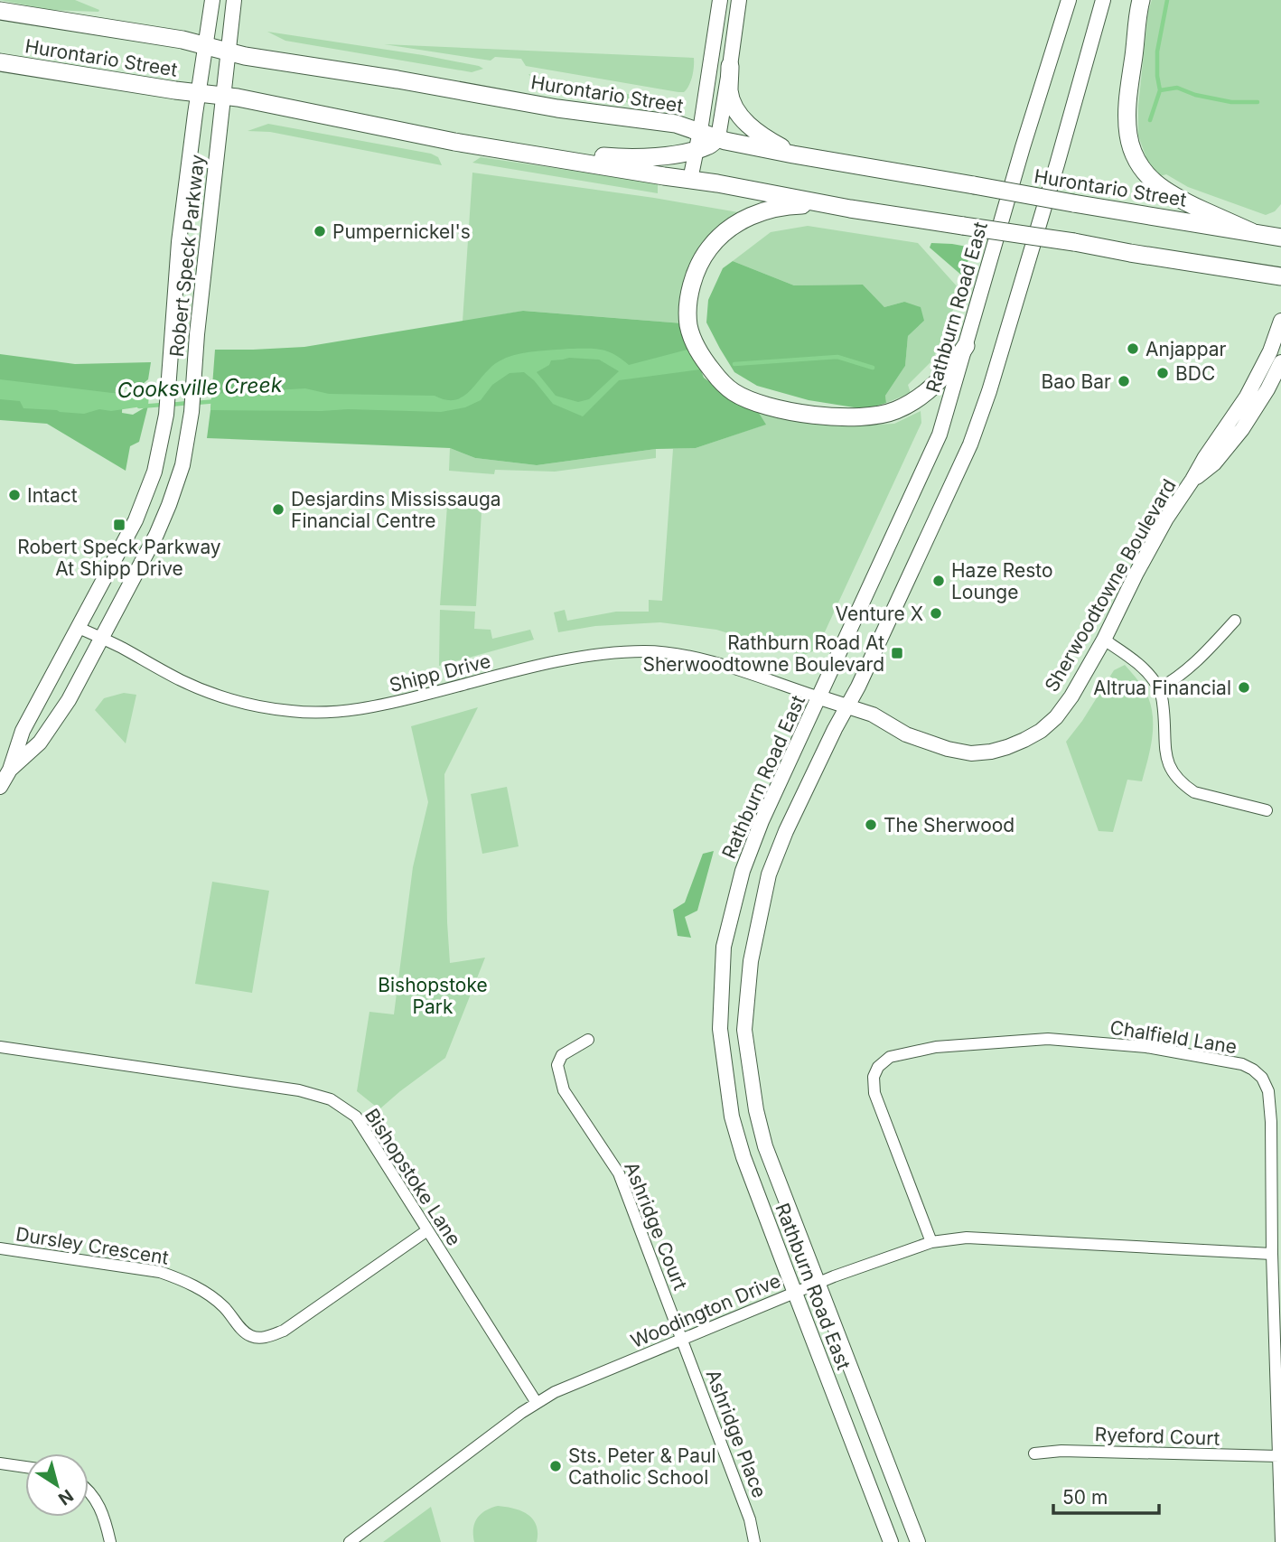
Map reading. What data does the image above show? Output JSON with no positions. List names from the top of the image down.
{
  "streets": {
    "main road": ["Hurontario Street"],
    "street": [
      "Robert Speck Parkway",
      "Rathburn Road East",
      "Sherwoodtowne Boulevard",
      "Shipp Drive",
      "Chalfield Lane",
      "Bishopstoke Lane",
      "Ashridge Court",
      "Dursley Crescent",
      "Woodington Drive",
      "Ashridge Place",
      "Ryeford Court"
    ]
  },
  "crossings": [
    ["Hurontario Street", "Robert Speck Parkway"],
    ["Robert Speck Parkway", "Shipp Drive"],
    ["Rathburn Road East", "Sherwoodtowne Boulevard"],
    ["Rathburn Road East", "Shipp Drive"],
    ["Rathburn Road East", "Woodington Drive"],
    ["Sherwoodtowne Boulevard", "Shipp Drive"],
    ["Chalfield Lane", "Woodington Drive"],
    ["Chalfield Lane", "Ryeford Court"],
    ["Bishopstoke Lane", "Dursley Crescent"],
    ["Bishopstoke Lane", "Woodington Drive"],
    ["Ashridge Court", "Woodington Drive"],
    ["Ashridge Court", "Ashridge Place"],
    ["Woodington Drive", "Ashridge Place"]
  ],
  "water": ["Cooksville Creek"],
  "parks": ["Bishopstoke Park"],
  "places": {
    "other": [
      "Pumpernickel's",
      "Anjappar",
      "BDC",
      "Bao Bar",
      "Intact",
      "Desjardins Mississauga Financial Centre",
      "Haze Resto Lounge",
      "Venture X",
      "Altrua Financial",
      "The Sherwood",
      "Sts. Peter & Paul Catholic School"
    ],
    "transit": ["Robert Speck Parkway At Shipp Drive", "Rathburn Road At Sherwoodtowne Boulevard"]
  },
  "scale_bar": "50 m",
  "north": "bottom right"
}
